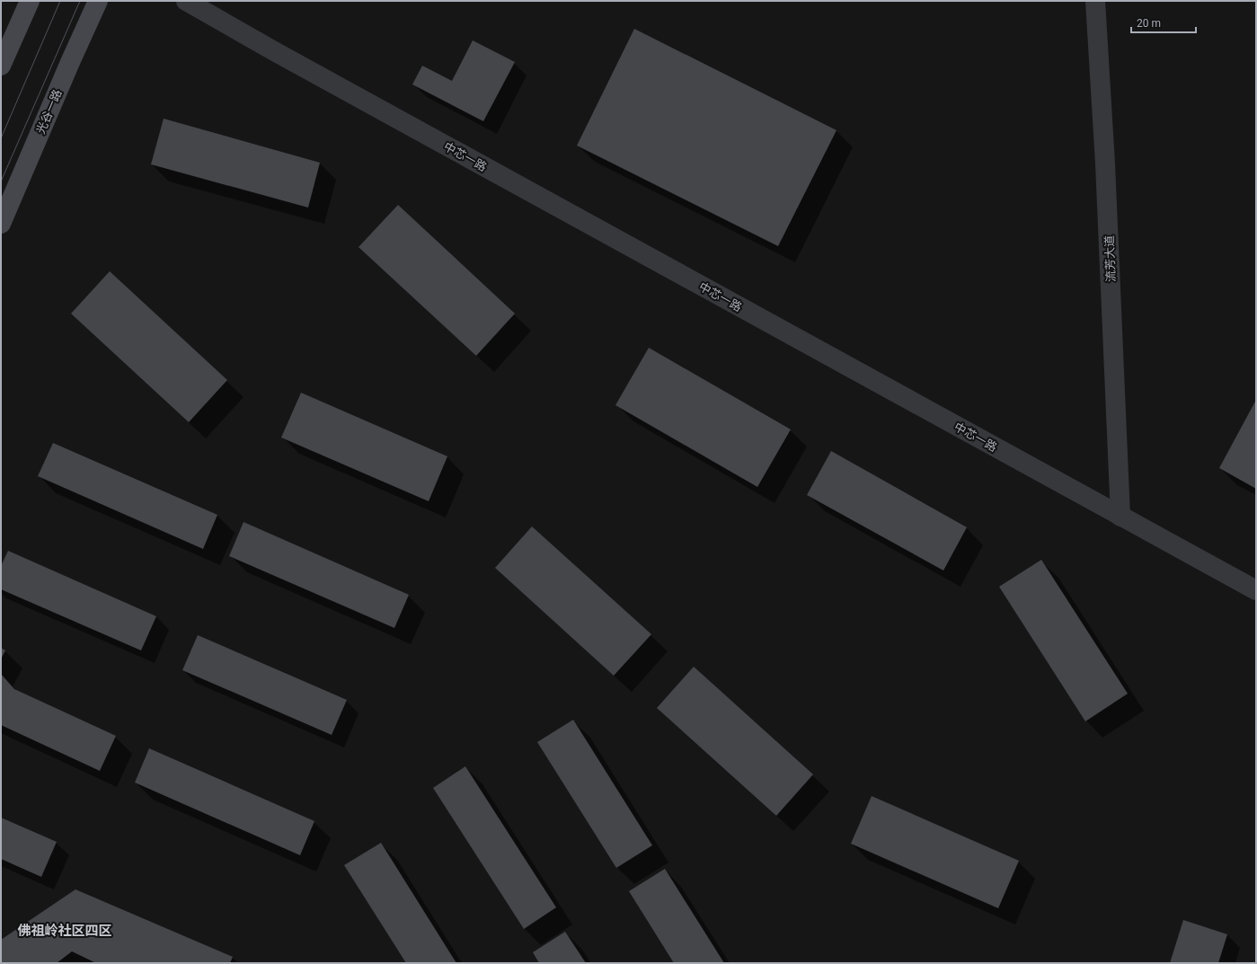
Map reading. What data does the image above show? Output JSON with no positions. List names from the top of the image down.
{
  "streets": {
    "main road": ["光谷一路"],
    "street": ["中芯一路", "流芳大道"]
  },
  "crossings": [
    ["中芯一路", "流芳大道"]
  ],
  "districts": ["佛祖岭社区四区"],
  "scale_bar": "20 m"
}
